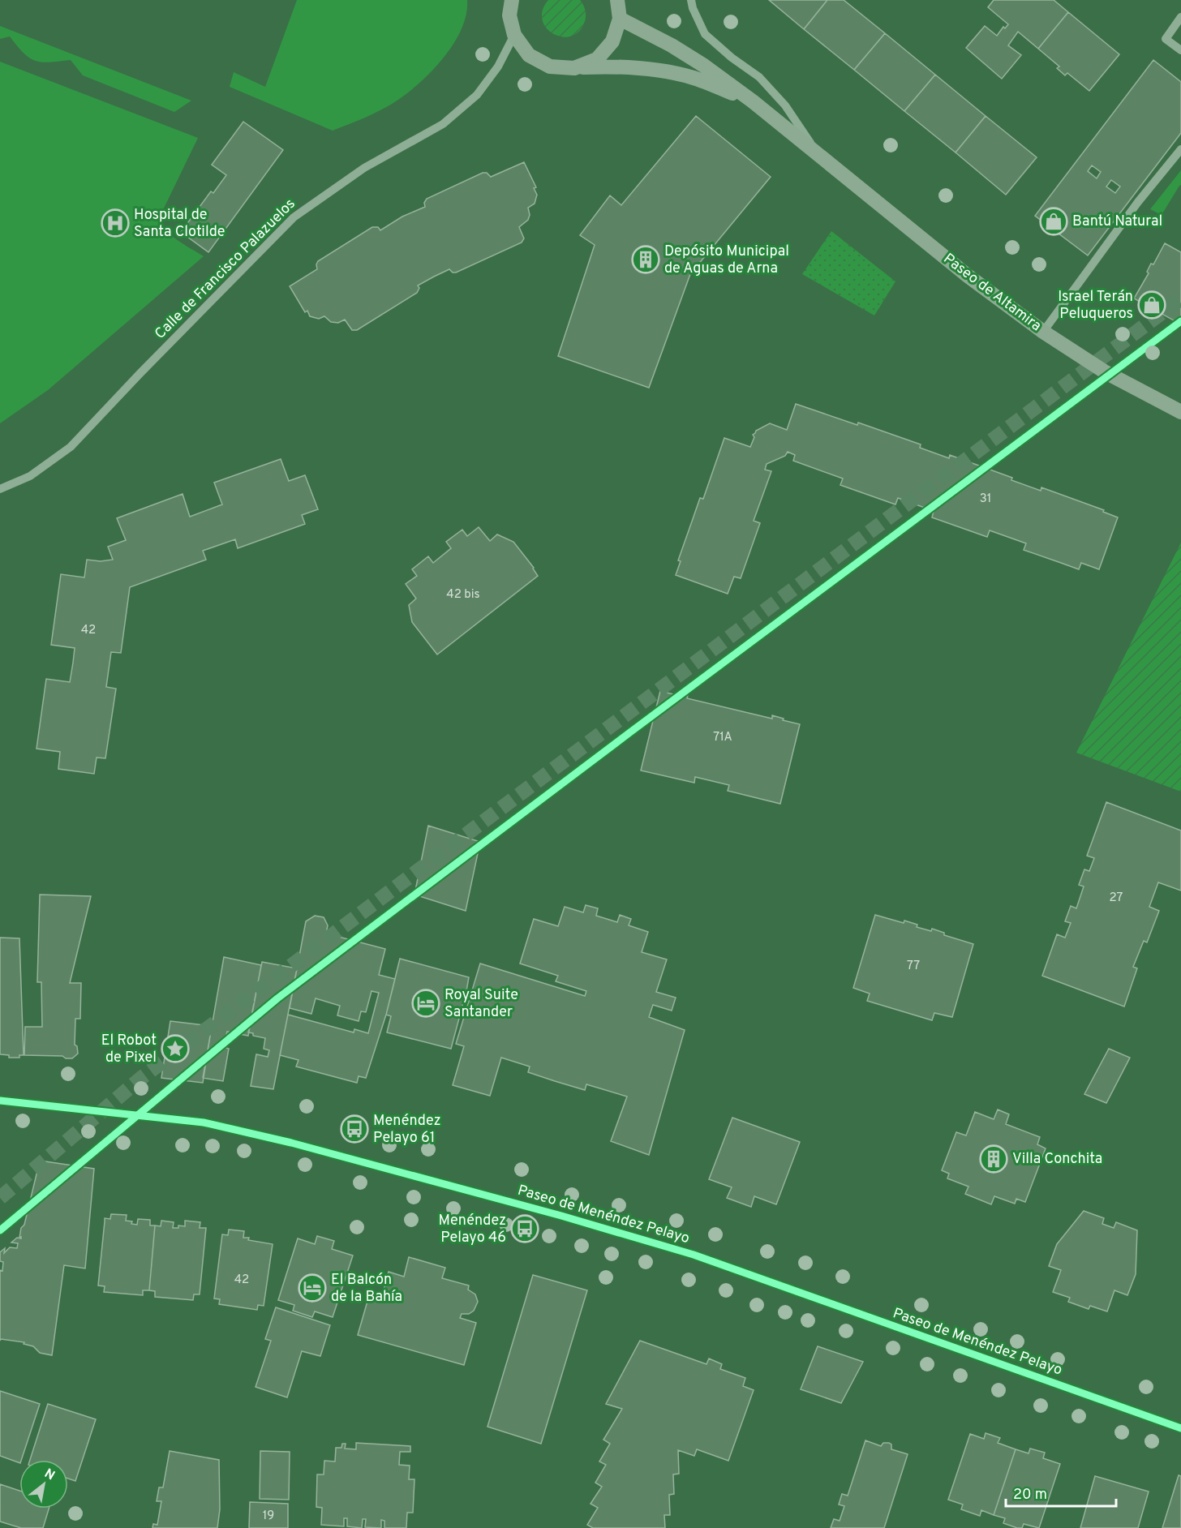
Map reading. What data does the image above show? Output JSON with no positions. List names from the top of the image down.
{
  "streets": {
    "main road": ["Paseo de Altamira"],
    "street": ["Calle de Francisco Palazuelos", "Paseo de Menéndez Pelayo"]
  },
  "crossings": [
    ["Calle de Francisco Palazuelos", "Paseo de Altamira"]
  ],
  "places": {
    "shop": ["Bantú Natural", "Israel Terán Peluqueros"],
    "hospital": ["Hospital de Santa Clotilde"],
    "building": ["Depósito Municipal de Aguas de Arna", "Villa Conchita"],
    "hotel": ["Royal Suite Santander", "El Balcón de la Bahía"],
    "place": ["El Robot de Pixel"],
    "bus stop": ["Menéndez Pelayo 61", "Menéndez Pelayo 46"]
  },
  "house_numbers": [
    "31",
    "42 bis",
    "42",
    "71A",
    "27",
    "77",
    "42",
    "19"
  ],
  "scale_bar": "20 m",
  "north": "top right"
}
